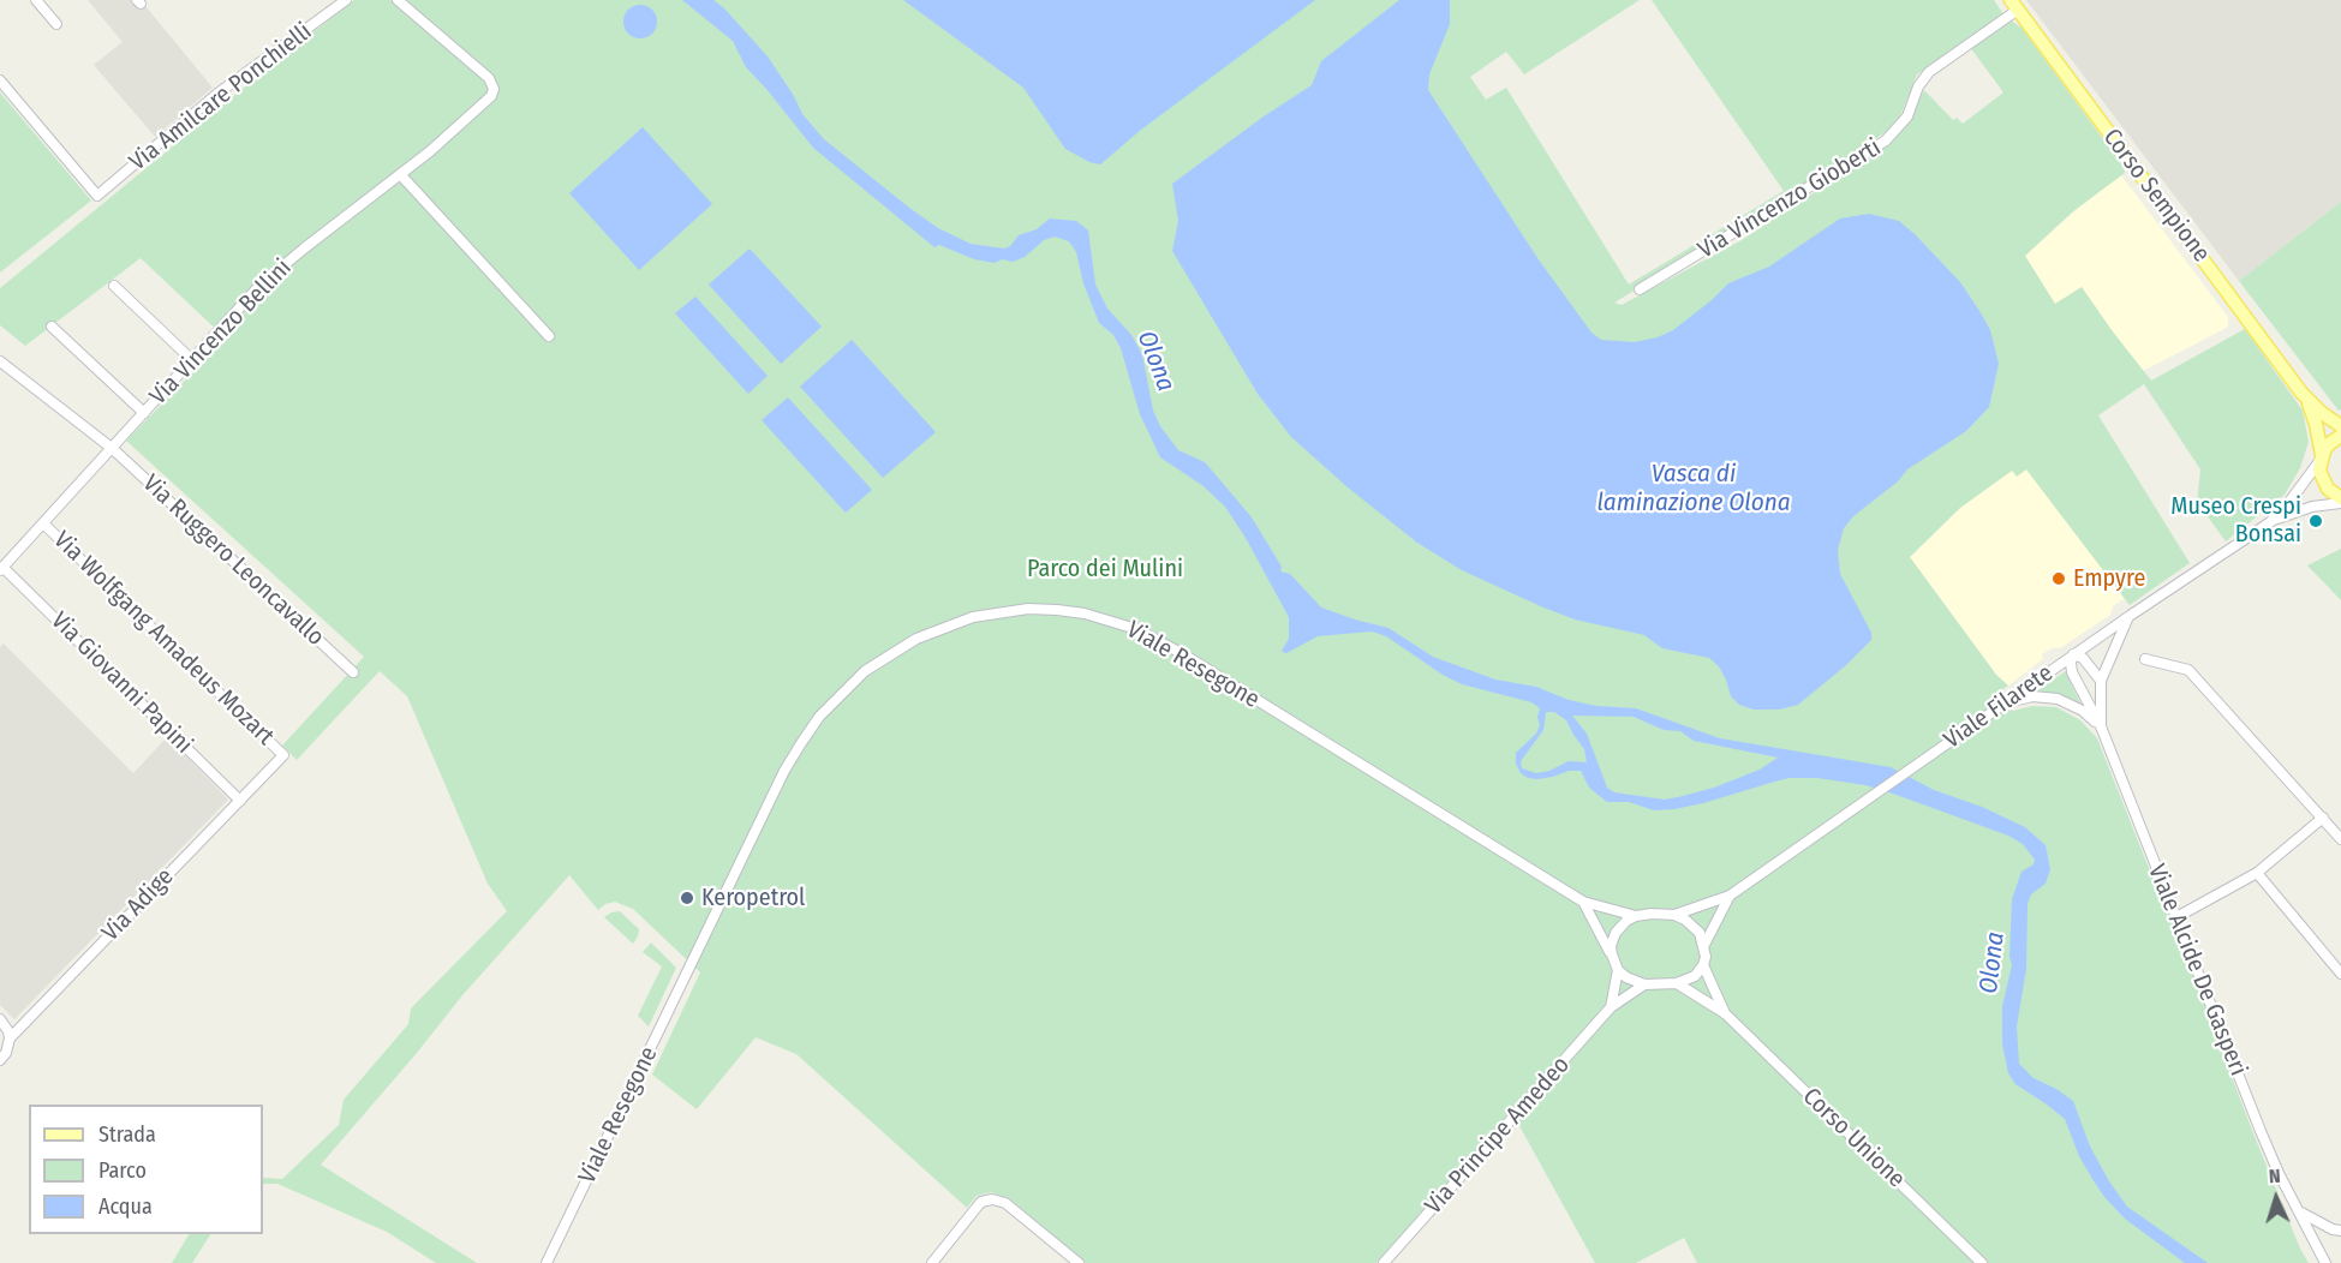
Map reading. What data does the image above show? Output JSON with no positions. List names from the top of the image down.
{
  "streets": {
    "main road": ["Corso Sempione"],
    "street": [
      "Via Amilcare Ponchielli",
      "Via Vincenzo Gioberti",
      "Via Vincenzo Bellini",
      "Via Ruggero Leoncavallo",
      "Via Wolfgang Amadeus Mozart",
      "Viale Resegone",
      "Via Giovanni Papini",
      "Viale Filarete",
      "Via Adige",
      "Viale Alcide De Gasperi",
      "Via Principe Amedeo",
      "Corso Unione"
    ]
  },
  "crossings": [
    ["Corso Sempione", "Via Vincenzo Gioberti"],
    ["Corso Sempione", "Viale Filarete"],
    ["Via Vincenzo Bellini", "Via Ruggero Leoncavallo"],
    ["Via Vincenzo Bellini", "Via Wolfgang Amadeus Mozart"],
    ["Via Vincenzo Bellini", "Via Giovanni Papini"],
    ["Via Wolfgang Amadeus Mozart", "Via Adige"],
    ["Viale Resegone", "Viale Filarete"],
    ["Viale Resegone", "Via Principe Amedeo"],
    ["Viale Resegone", "Corso Unione"],
    ["Via Giovanni Papini", "Via Adige"],
    ["Viale Filarete", "Viale Alcide De Gasperi"],
    ["Viale Filarete", "Via Principe Amedeo"],
    ["Viale Filarete", "Corso Unione"],
    ["Via Principe Amedeo", "Corso Unione"]
  ],
  "water": ["Olona", "Vasca di laminazione Olona"],
  "parks": ["Parco dei Mulini"],
  "places": ["Museo Crespi Bonsai", "Empyre", "Keropetrol"],
  "legend": ["Strada", "Parco", "Acqua"],
  "north": "top"
}
